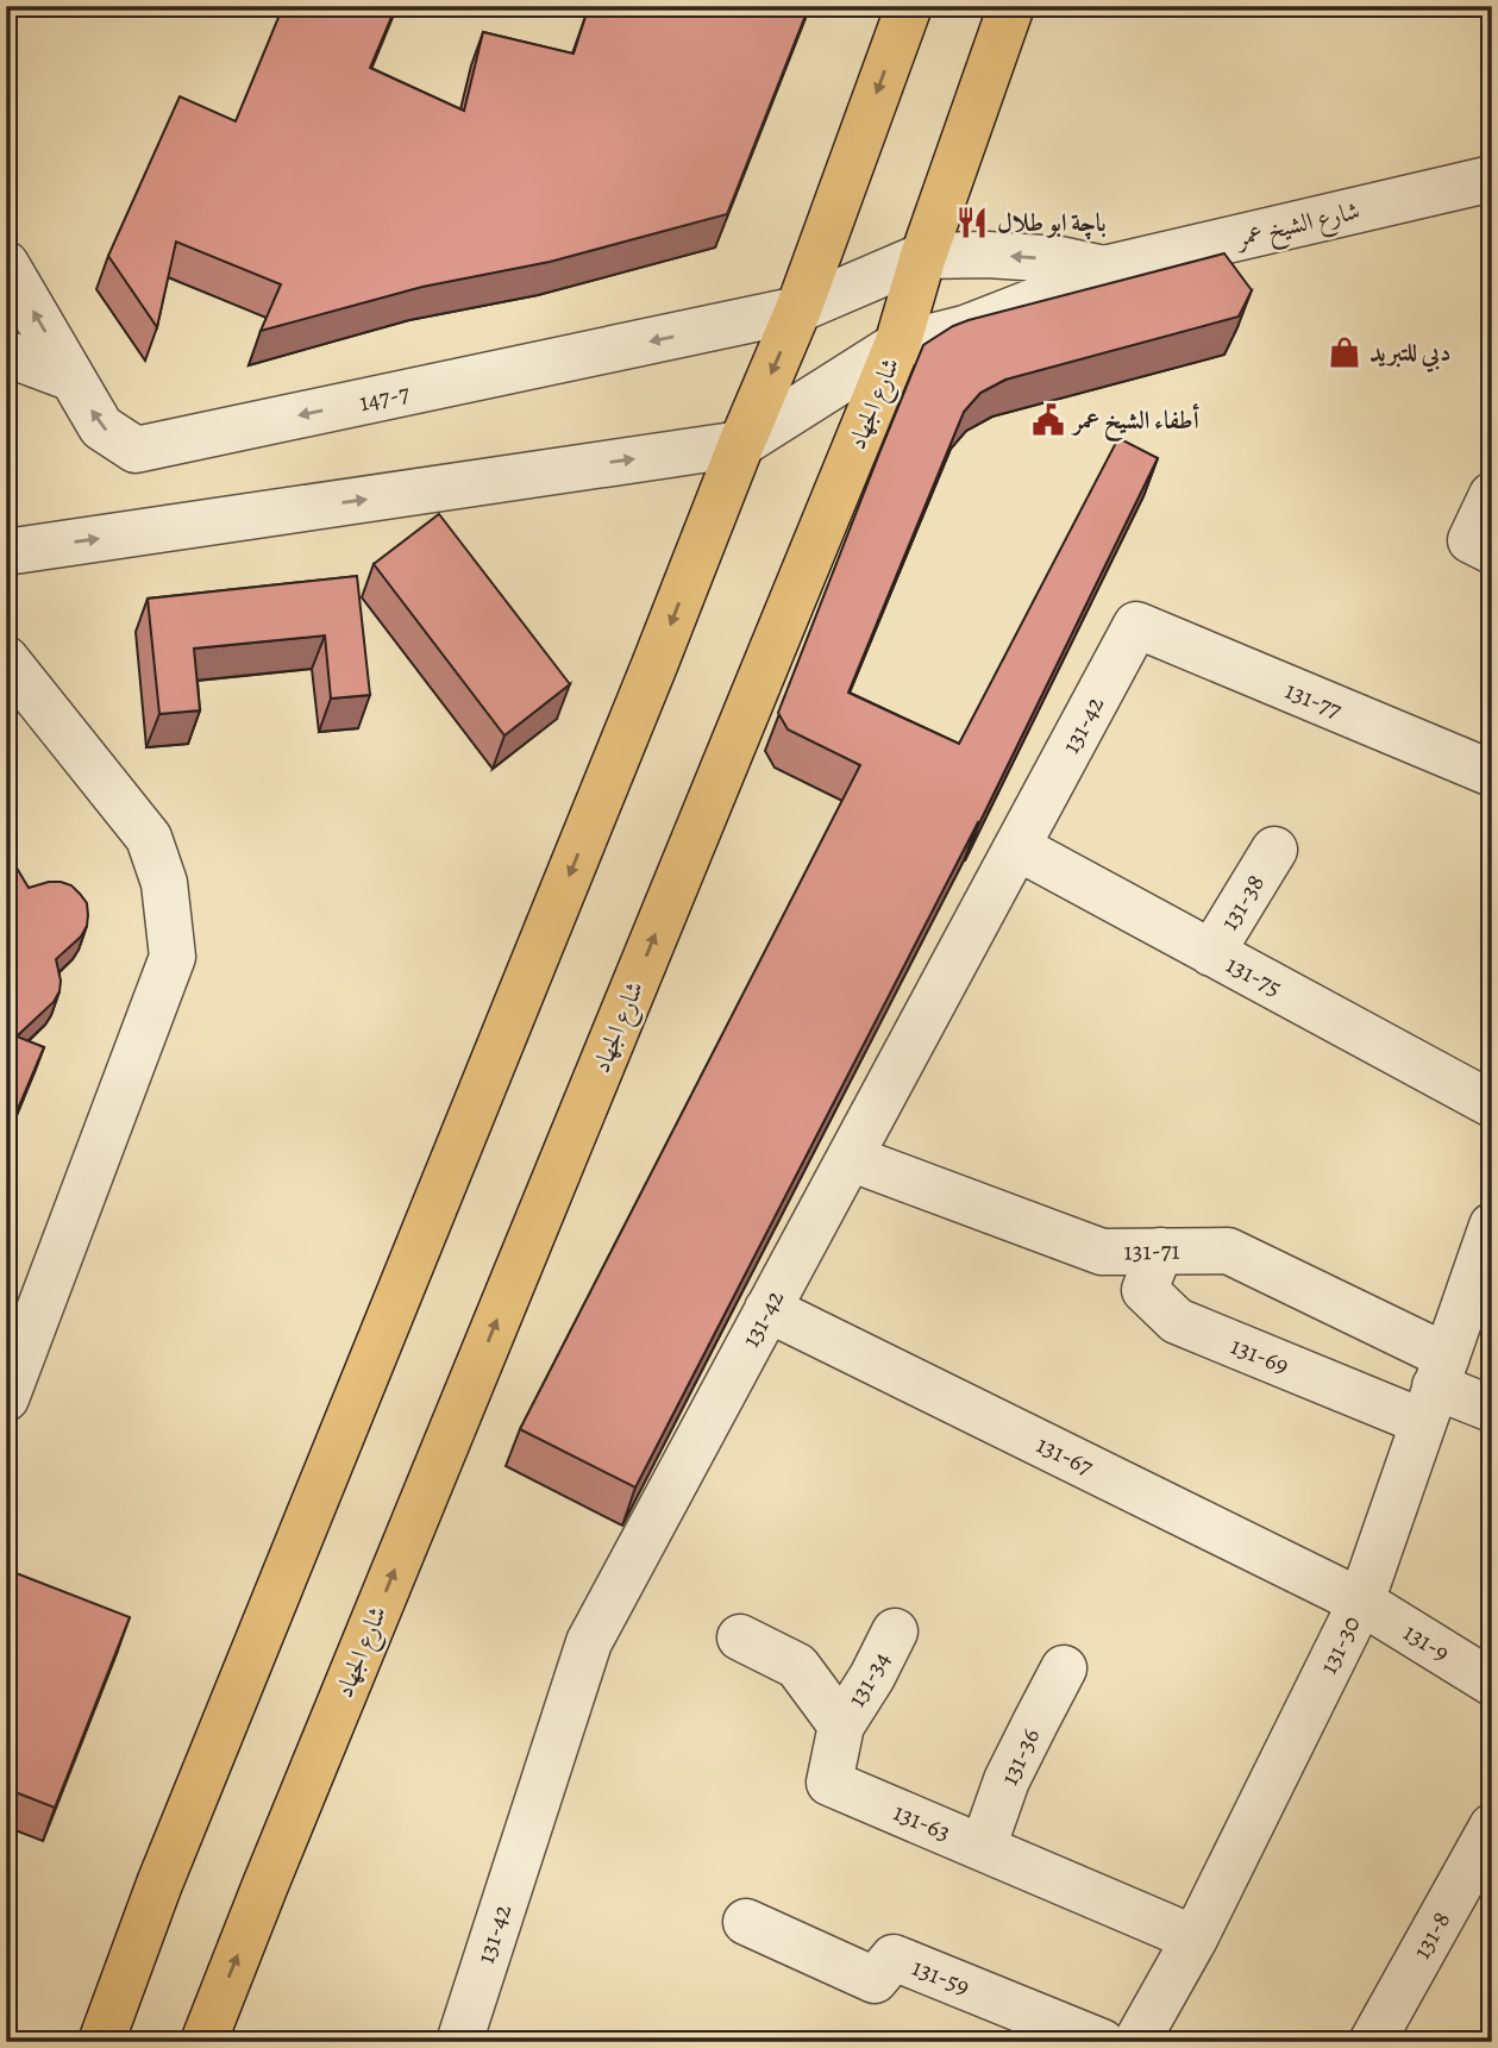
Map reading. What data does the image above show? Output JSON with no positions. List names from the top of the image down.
{
  "streets": {
    "main road": ["شارع الجهاد"],
    "street": [
      "شارع الشيخ عمر",
      "147-7",
      "131-77",
      "131-42",
      "131-38",
      "131-75",
      "131-71",
      "131-69",
      "131-67",
      "131-9",
      "131-30",
      "131-34",
      "131-36",
      "131-63",
      "131-8",
      "131-59"
    ]
  },
  "crossings": [
    ["شارع الشيخ عمر", "147-7"],
    ["شارع الشيخ عمر", "شارع الجهاد"],
    ["131-77", "131-42"],
    ["131-42", "131-75"],
    ["131-42", "131-71"],
    ["131-42", "131-67"],
    ["131-38", "131-75"],
    ["131-71", "131-69"],
    ["131-71", "131-30"],
    ["131-69", "131-30"],
    ["131-67", "131-9"],
    ["131-67", "131-30"],
    ["131-9", "131-30"],
    ["131-30", "131-63"],
    ["131-34", "131-63"],
    ["131-36", "131-63"]
  ],
  "places": {
    "restaurant": ["باچة ابو طلال"],
    "shop": ["دبي للتبريد"],
    "public building": ["أطفاء الشيخ عمر"]
  }
}
